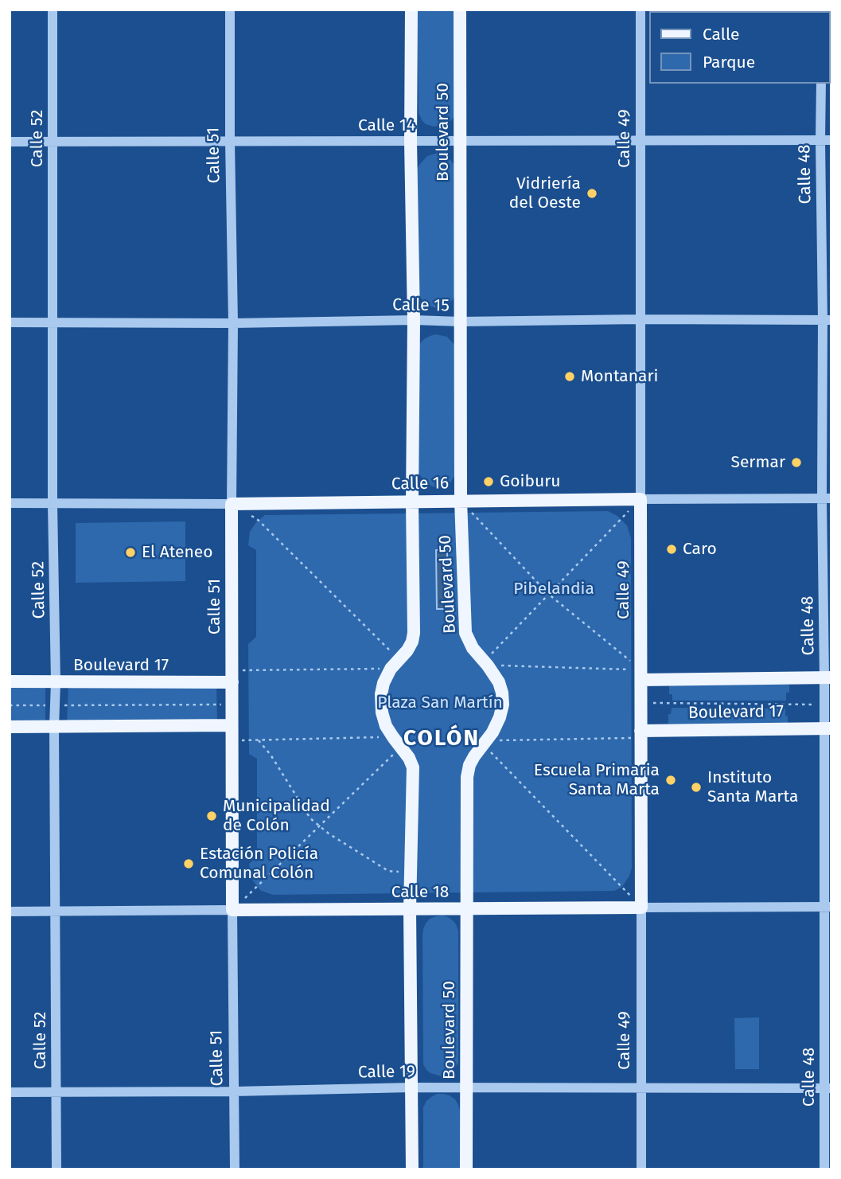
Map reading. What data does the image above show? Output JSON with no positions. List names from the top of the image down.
{
  "streets": {
    "main road": [
      "Boulevard 50",
      "Calle 49",
      "Calle 51",
      "Calle 16",
      "Boulevard 17",
      "Calle 18"
    ],
    "street": [
      "Calle 14",
      "Calle 52",
      "Calle 48",
      "Calle 15",
      "Calle 19"
    ]
  },
  "crossings": [
    ["Calle 14", "Boulevard 50"],
    ["Calle 14", "Calle 52"],
    ["Calle 14", "Calle 49"],
    ["Calle 14", "Calle 51"],
    ["Calle 14", "Calle 48"],
    ["Boulevard 50", "Calle 15"],
    ["Boulevard 50", "Calle 16"],
    ["Boulevard 50", "Calle 18"],
    ["Boulevard 50", "Calle 19"],
    ["Calle 52", "Calle 15"],
    ["Calle 52", "Calle 16"],
    ["Calle 52", "Boulevard 17"],
    ["Calle 52", "Calle 18"],
    ["Calle 52", "Calle 19"],
    ["Calle 49", "Calle 15"],
    ["Calle 49", "Calle 16"],
    ["Calle 49", "Boulevard 17"],
    ["Calle 49", "Calle 18"],
    ["Calle 49", "Calle 19"],
    ["Calle 51", "Calle 15"],
    ["Calle 51", "Calle 16"],
    ["Calle 51", "Boulevard 17"],
    ["Calle 51", "Calle 18"],
    ["Calle 51", "Calle 19"],
    ["Calle 48", "Calle 15"],
    ["Calle 48", "Calle 16"],
    ["Calle 48", "Boulevard 17"],
    ["Calle 48", "Calle 18"],
    ["Calle 48", "Calle 19"]
  ],
  "districts": ["COLÓN"],
  "parks": ["Pibelandia", "Plaza San Martín"],
  "places": [
    "Vidriería del Oeste",
    "Montanari",
    "Sermar",
    "Goiburu",
    "Caro",
    "El Ateneo",
    "Escuela Primaria Santa Marta",
    "Instituto Santa Marta",
    "Municipalidad de Colón",
    "Estación Policía Comunal Colón"
  ],
  "legend": ["Calle", "Parque"]
}
